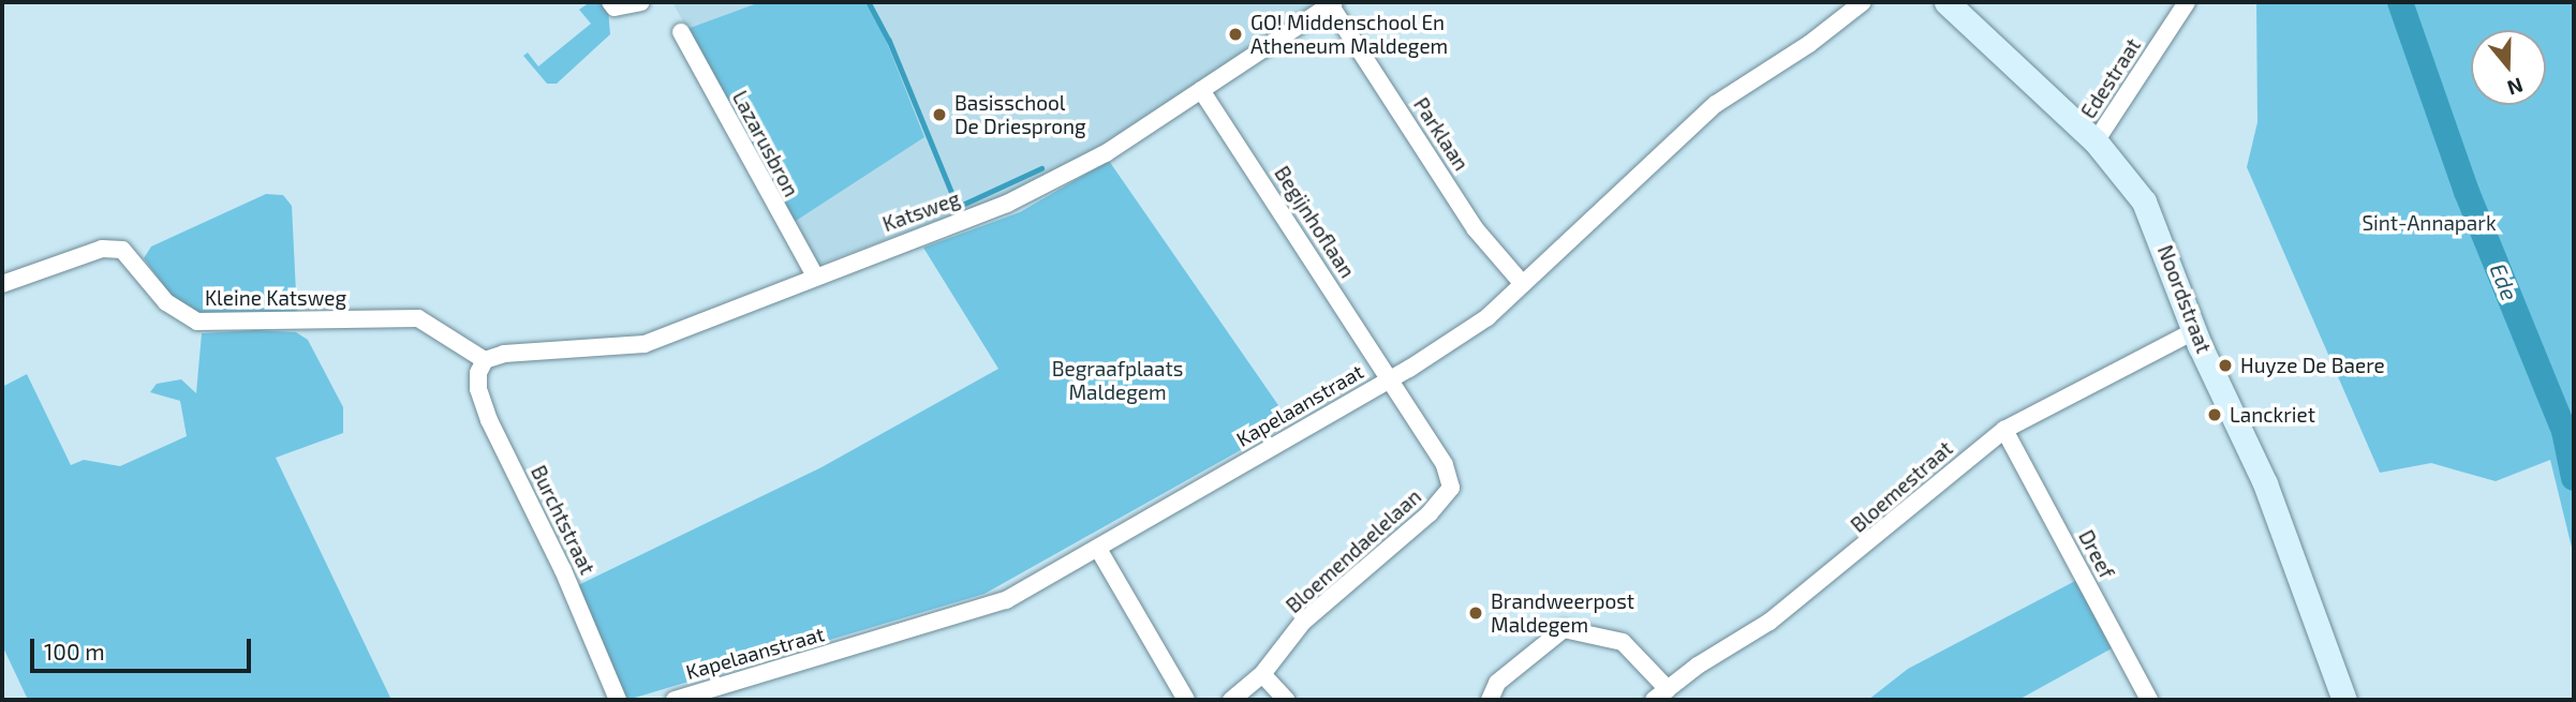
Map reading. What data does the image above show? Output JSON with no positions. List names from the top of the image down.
{
  "streets": {
    "street": [
      "Edestraat",
      "Parklaan",
      "Lazarusbron",
      "Katsweg",
      "Begijnhoflaan",
      "Kleine Katsweg",
      "Noordstraat",
      "Kapelaanstraat",
      "Bloemestraat",
      "Burchtstraat",
      "Bloemendaelelaan",
      "Dreef"
    ]
  },
  "crossings": [
    ["Edestraat", "Noordstraat"],
    ["Parklaan", "Katsweg"],
    ["Parklaan", "Kapelaanstraat"],
    ["Lazarusbron", "Katsweg"],
    ["Katsweg", "Begijnhoflaan"],
    ["Katsweg", "Kleine Katsweg"],
    ["Katsweg", "Burchtstraat"],
    ["Begijnhoflaan", "Kapelaanstraat"],
    ["Begijnhoflaan", "Bloemendaelelaan"],
    ["Kleine Katsweg", "Burchtstraat"],
    ["Noordstraat", "Bloemestraat"],
    ["Kapelaanstraat", "Bloemendaelelaan"],
    ["Bloemestraat", "Dreef"]
  ],
  "water": ["Ede"],
  "parks": ["Sint-Annapark", "Begraafplaats Maldegem"],
  "places": [
    "GO! Middenschool En Atheneum Maldegem",
    "Basisschool De Driesprong",
    "Huyze De Baere",
    "Lanckriet",
    "Brandweerpost Maldegem"
  ],
  "scale_bar": "100 m",
  "north": "bottom"
}
